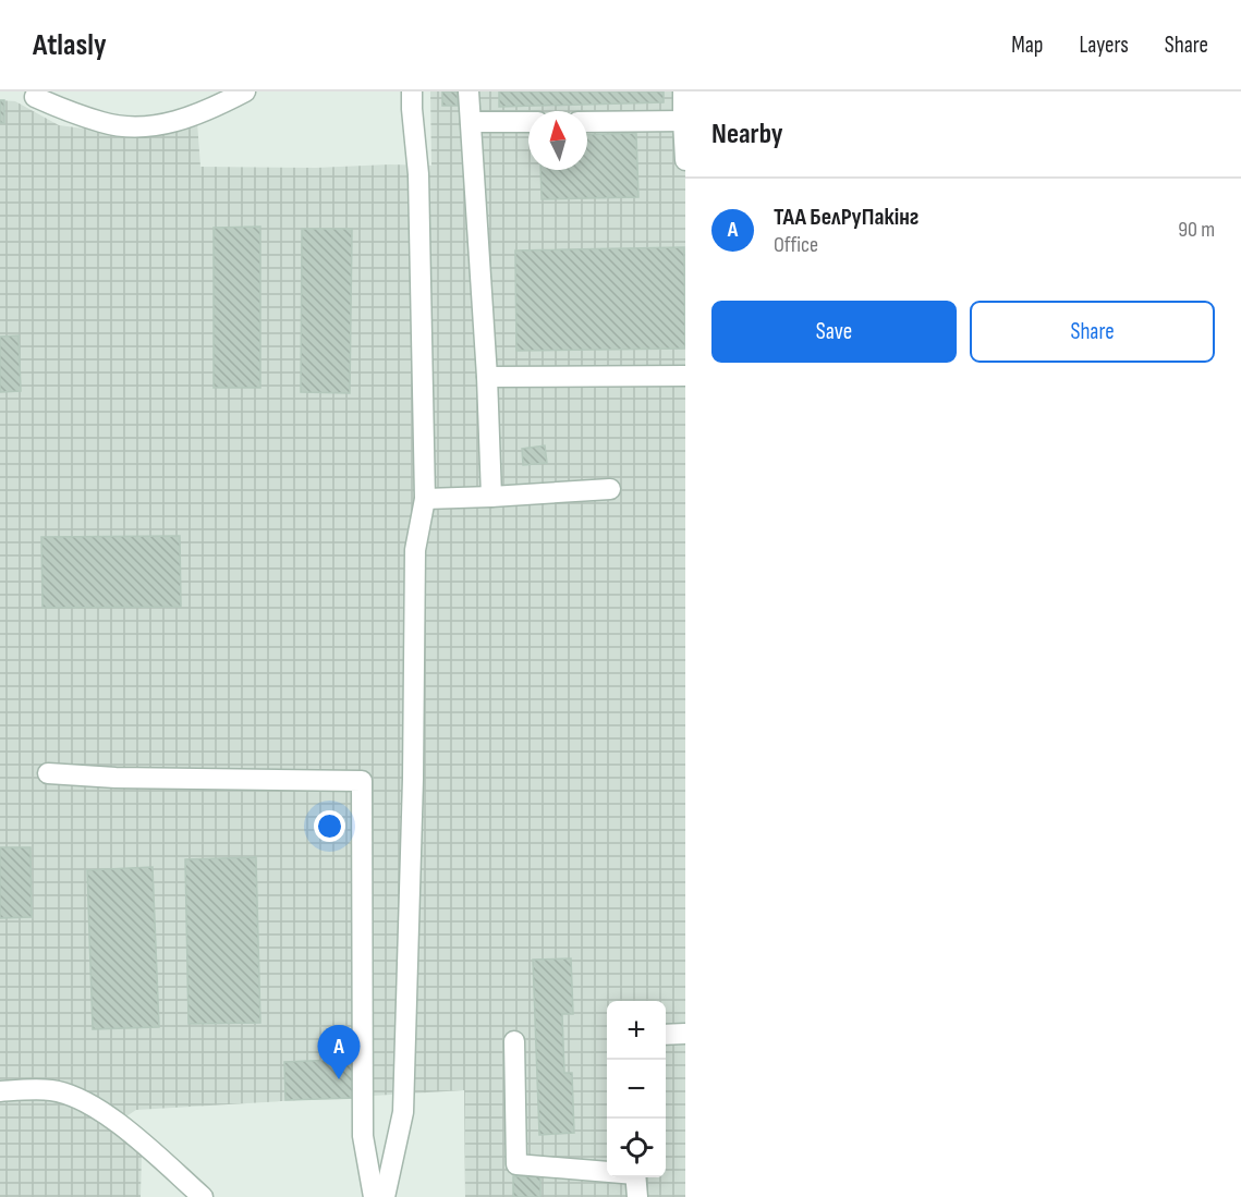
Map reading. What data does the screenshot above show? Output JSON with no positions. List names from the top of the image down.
{
  "north": "top",
  "page": {
    "header": "Atlasly",
    "nav": ["Map", "Layers", "Share"],
    "heading": "Nearby",
    "list": [
      {
        "mark": "A",
        "name": "ТАА БелРуПакінг",
        "note": "Office",
        "value": "90 m"
      }
    ],
    "buttons": ["Save", "Share"],
    "map_buttons": ["+", "−"],
    "pins": "A"
  }
}
